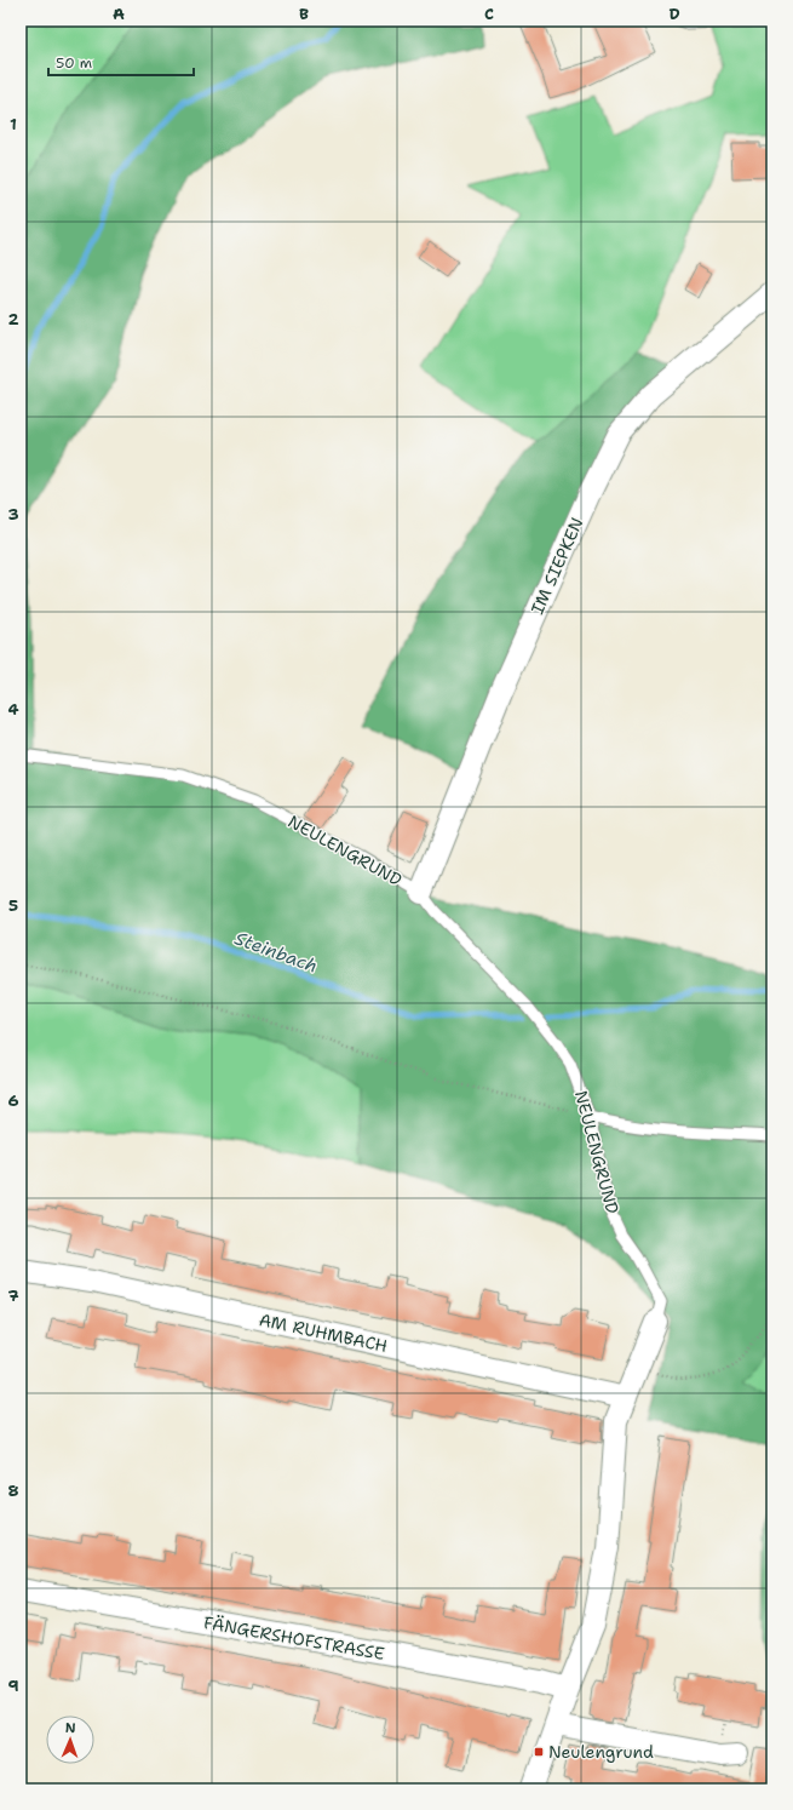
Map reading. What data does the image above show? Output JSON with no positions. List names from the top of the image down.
{
  "streets": {
    "street": [
      "IM SIEPKEN",
      "NEULENGRUND",
      "AM RUHMBACH",
      "FÄNGERSHOFSTRASSE"
    ]
  },
  "crossings": [
    ["IM SIEPKEN", "NEULENGRUND"],
    ["NEULENGRUND", "AM RUHMBACH"],
    ["NEULENGRUND", "FÄNGERSHOFSTRASSE"]
  ],
  "water": ["Steinbach"],
  "places": {
    "transit": ["Neulengrund"]
  },
  "scale_bar": "50 m",
  "north": "top",
  "grid": {
    "columns": [
      "A",
      "B",
      "C",
      "D"
    ],
    "rows": [
      "1",
      "2",
      "3",
      "4",
      "5",
      "6",
      "7",
      "8",
      "9"
    ]
  }
}
